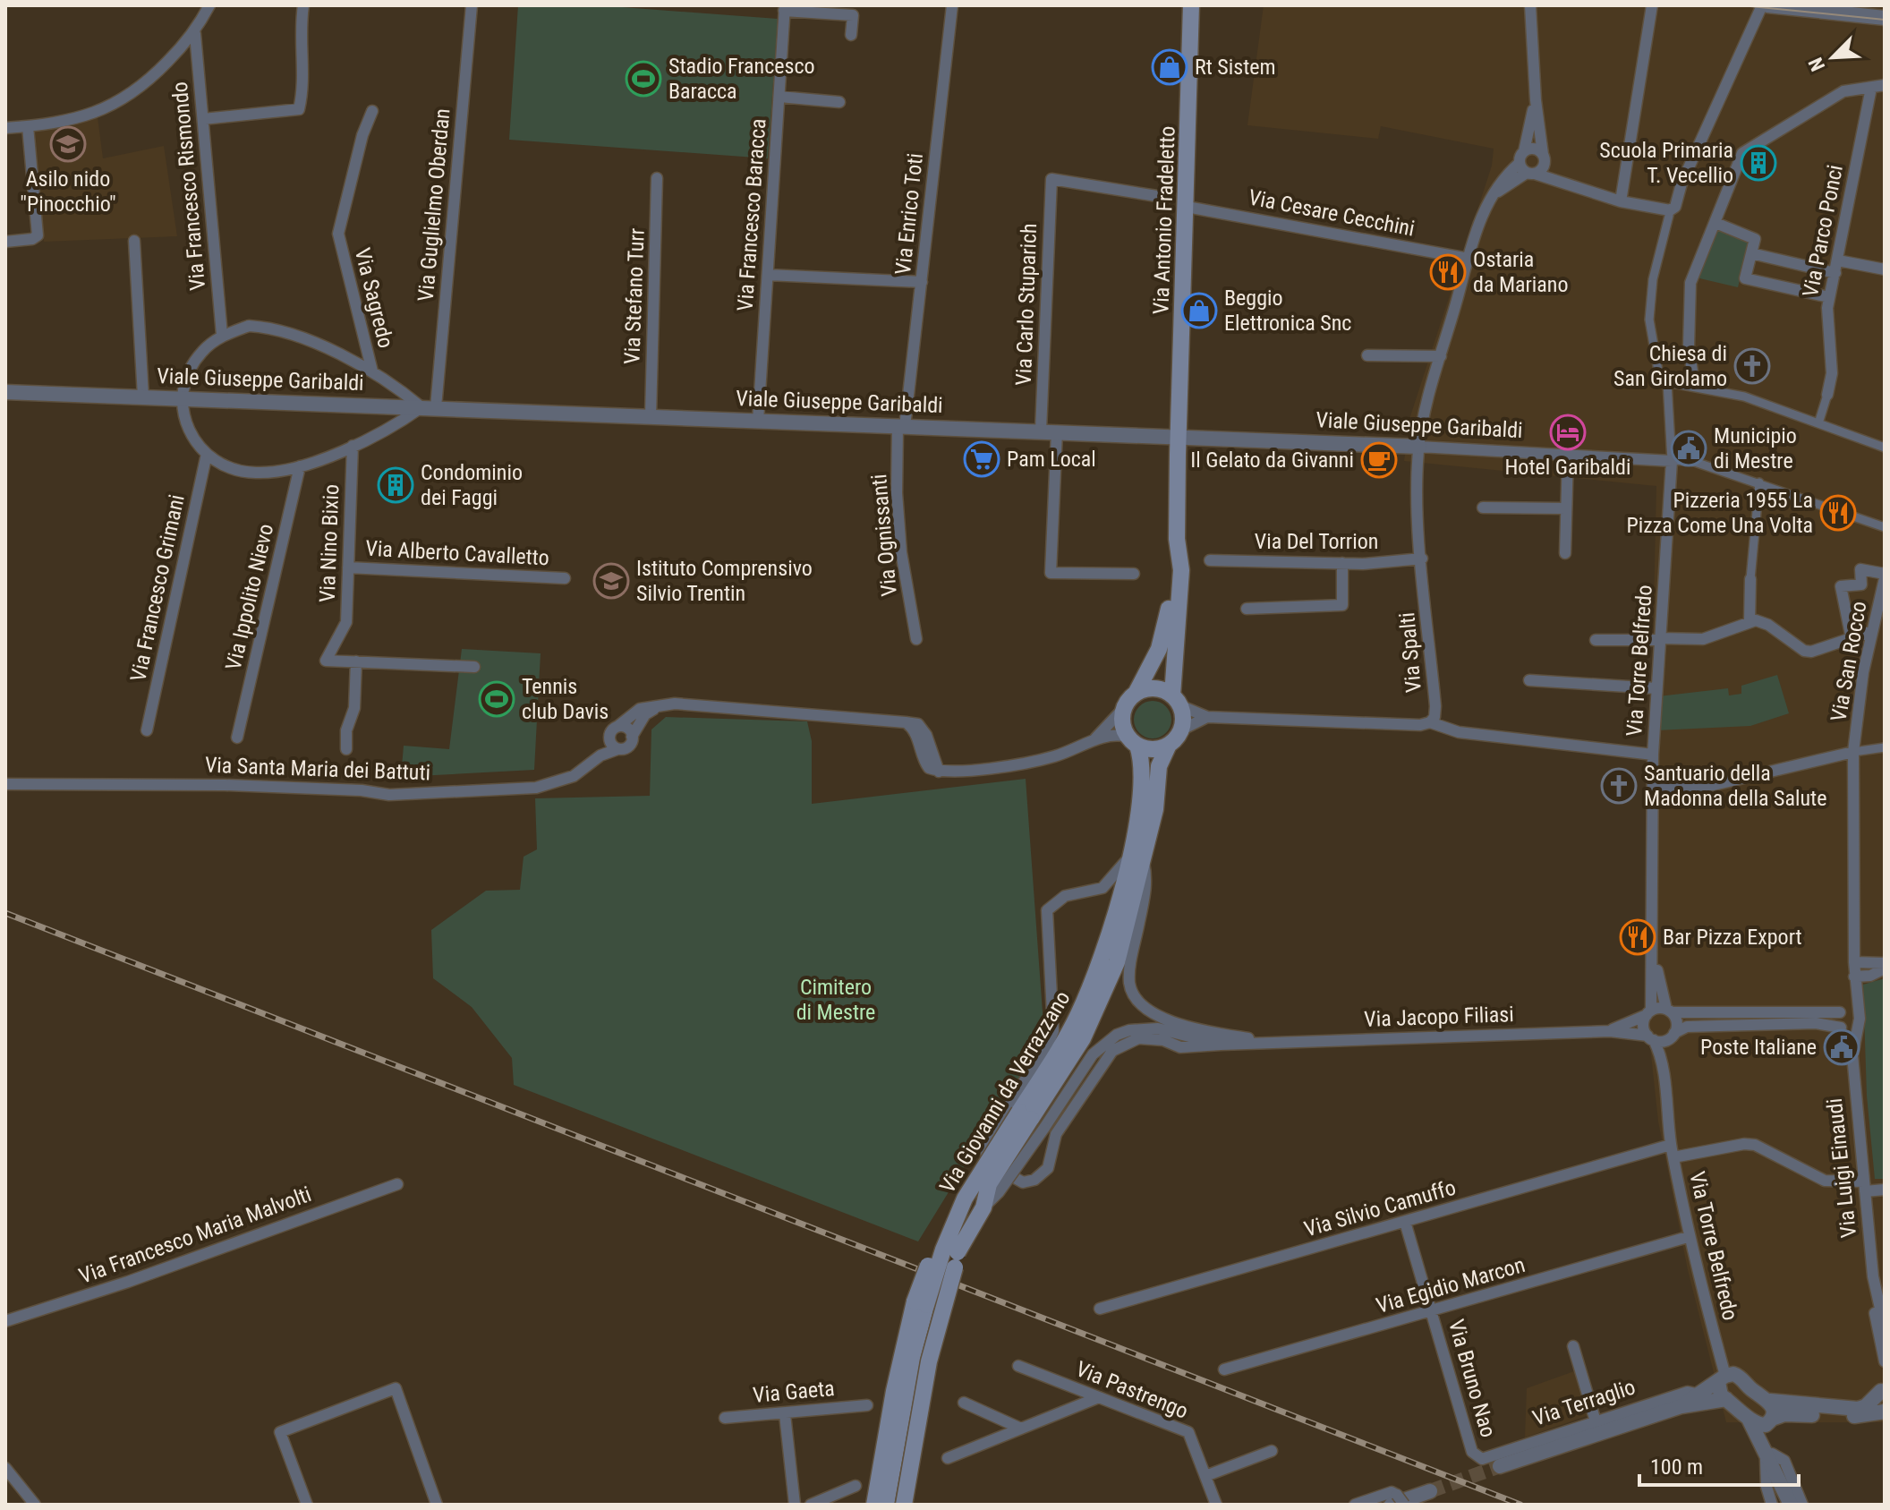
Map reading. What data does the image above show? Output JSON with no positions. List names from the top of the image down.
{
  "streets": {
    "main road": ["Via Antonio Fradeletto", "Via Giovanni da Verrazzano"],
    "street": [
      "Via Francesco Rismondo",
      "Via Guglielmo Oberdan",
      "Via Cesare Cecchini",
      "Via Enrico Toti",
      "Via Francesco Baracca",
      "Via Parco Ponci",
      "Via Stefano Turr",
      "Via Sagredo",
      "Via Carlo Stuparich",
      "Viale Giuseppe Garibaldi",
      "Via Ognissanti",
      "Via Del Torrion",
      "Via Nino Bixio",
      "Via Alberto Cavalletto",
      "Via Francesco Grimani",
      "Via Ippolito Nievo",
      "Via Spalti",
      "Via Torre Belfredo",
      "Via San Rocco",
      "Via Santa Maria dei Battuti",
      "Via Jacopo Filiasi",
      "Via Luigi Einaudi",
      "Via Silvio Camuffo",
      "Via Francesco Maria Malvolti",
      "Via Egidio Marcon",
      "Via Bruno Nao",
      "Via Pastrengo",
      "Via Gaeta",
      "Via Terraglio"
    ]
  },
  "crossings": [
    ["Via Guglielmo Oberdan", "Viale Giuseppe Garibaldi"],
    ["Via Cesare Cecchini", "Via Antonio Fradeletto"],
    ["Via Cesare Cecchini", "Via Spalti"],
    ["Via Enrico Toti", "Viale Giuseppe Garibaldi"],
    ["Via Enrico Toti", "Via Ognissanti"],
    ["Via Francesco Baracca", "Viale Giuseppe Garibaldi"],
    ["Via Antonio Fradeletto", "Viale Giuseppe Garibaldi"],
    ["Via Stefano Turr", "Viale Giuseppe Garibaldi"],
    ["Via Carlo Stuparich", "Viale Giuseppe Garibaldi"],
    ["Viale Giuseppe Garibaldi", "Via Ognissanti"],
    ["Viale Giuseppe Garibaldi", "Via Spalti"],
    ["Viale Giuseppe Garibaldi", "Via Torre Belfredo"],
    ["Via Del Torrion", "Via Spalti"],
    ["Via Nino Bixio", "Via Alberto Cavalletto"],
    ["Via Spalti", "Via Torre Belfredo"],
    ["Via Torre Belfredo", "Via Jacopo Filiasi"],
    ["Via Torre Belfredo", "Via Silvio Camuffo"],
    ["Via Torre Belfredo", "Via Egidio Marcon"],
    ["Via Torre Belfredo", "Via Terraglio"],
    ["Via Silvio Camuffo", "Via Bruno Nao"],
    ["Via Egidio Marcon", "Via Bruno Nao"],
    ["Via Bruno Nao", "Via Terraglio"]
  ],
  "parks": ["Cimitero di Mestre"],
  "places": {
    "shop": ["Rt Sistem", "Beggio Elettronica Snc"],
    "sports": ["Stadio Francesco Baracca", "Tennis club Davis"],
    "school or university": ["Asilo nido \"Pinocchio\"", "Istituto Comprensivo Silvio Trentin"],
    "building": ["Scuola Primaria T. Vecellio", "Condominio dei Faggi"],
    "restaurant": ["Ostaria da Mariano", "Pizzeria 1955 La Pizza Come Una Volta", "Bar Pizza Export"],
    "church": ["Chiesa di San Girolamo", "Santuario della Madonna della Salute"],
    "hotel": ["Hotel Garibaldi"],
    "public building": ["Municipio di Mestre", "Poste Italiane"],
    "supermarket": ["Pam Local"],
    "cafe": ["Il Gelato da Givanni"]
  },
  "scale_bar": "100 m",
  "north": "bottom left"
}
